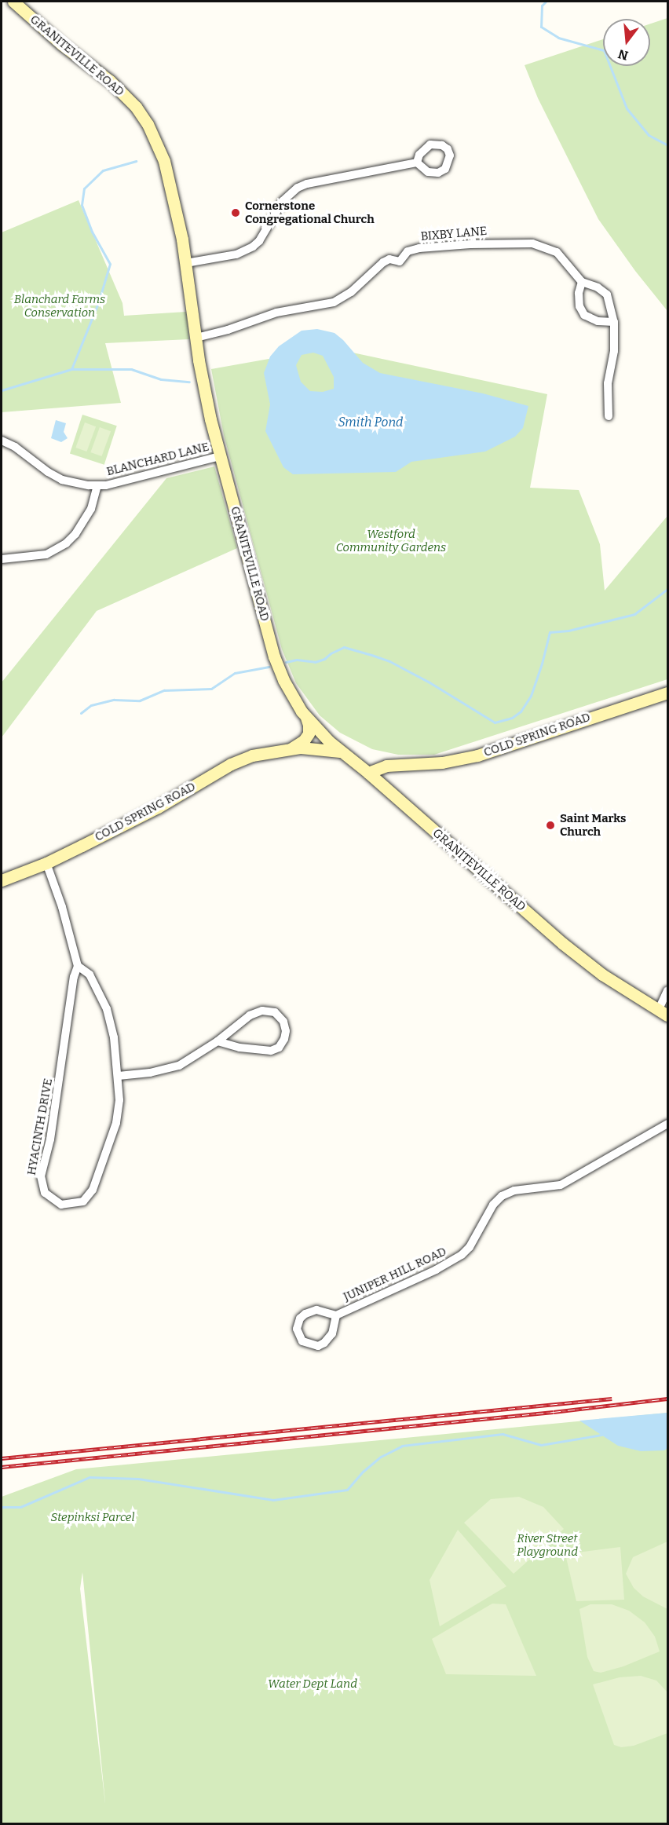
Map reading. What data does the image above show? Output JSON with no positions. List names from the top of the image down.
{
  "streets": {
    "main road": ["GRANITEVILLE ROAD", "COLD SPRING ROAD"],
    "street": [
      "BIXBY LANE",
      "BLANCHARD LANE",
      "HYACINTH DRIVE",
      "JUNIPER HILL ROAD"
    ]
  },
  "crossings": [
    ["GRANITEVILLE ROAD", "BIXBY LANE"],
    ["GRANITEVILLE ROAD", "BLANCHARD LANE"],
    ["GRANITEVILLE ROAD", "COLD SPRING ROAD"],
    ["COLD SPRING ROAD", "HYACINTH DRIVE"]
  ],
  "water": ["Smith Pond"],
  "parks": [
    "Blanchard Farms Conservation",
    "Westford Community Gardens",
    "Stepinksi Parcel",
    "River Street Playground",
    "Water Dept Land"
  ],
  "places": ["Cornerstone Congregational Church", "Saint Marks Church"],
  "north": "bottom"
}
